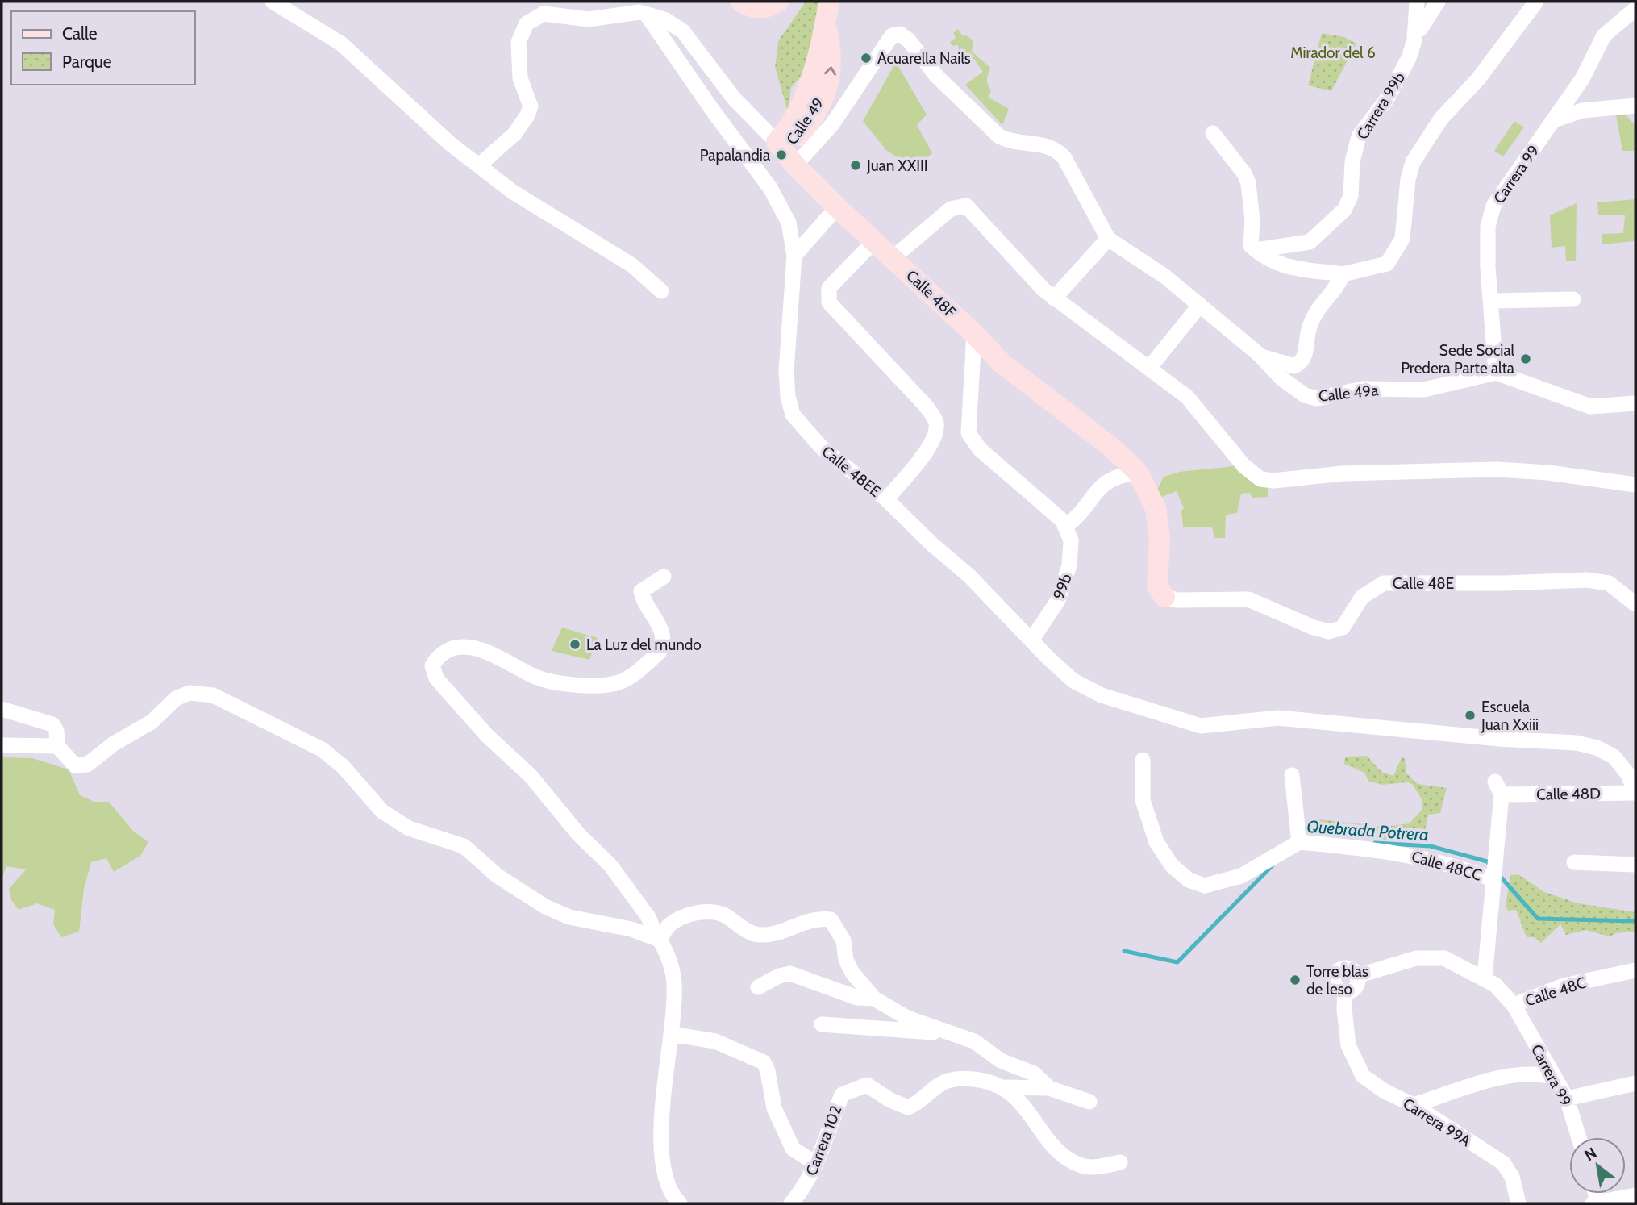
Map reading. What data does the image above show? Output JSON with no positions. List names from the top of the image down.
{
  "streets": {
    "street": [
      "Carrera 99b",
      "Calle 49",
      "Carrera 99",
      "Calle 48F",
      "Calle 49a",
      "Calle 48EE",
      "Calle 48E",
      "99b",
      "Calle 48D",
      "Calle 48CC",
      "Calle 48C",
      "Carrera 99A",
      "Carrera 102"
    ]
  },
  "crossings": [
    ["Calle 49", "Calle 48F"],
    ["Carrera 99", "Calle 49a"],
    ["Carrera 99", "Calle 48C"],
    ["Calle 48F", "Calle 48EE"],
    ["Calle 48F", "Calle 48E"],
    ["Calle 48EE", "99b"],
    ["Calle 48EE", "Calle 48D"],
    ["Calle 48D", "Calle 48CC"],
    ["Calle 48C", "Carrera 99A"]
  ],
  "water": ["Quebrada Potrera"],
  "parks": ["Mirador del 6"],
  "places": [
    "Acuarella Nails",
    "Papalandia",
    "Juan XXIII",
    "Sede Social Predera Parte alta",
    "La Luz del mundo",
    "Escuela Juan Xxiii",
    "Torre blas de leso"
  ],
  "legend": ["Calle", "Parque"],
  "north": "top left"
}
